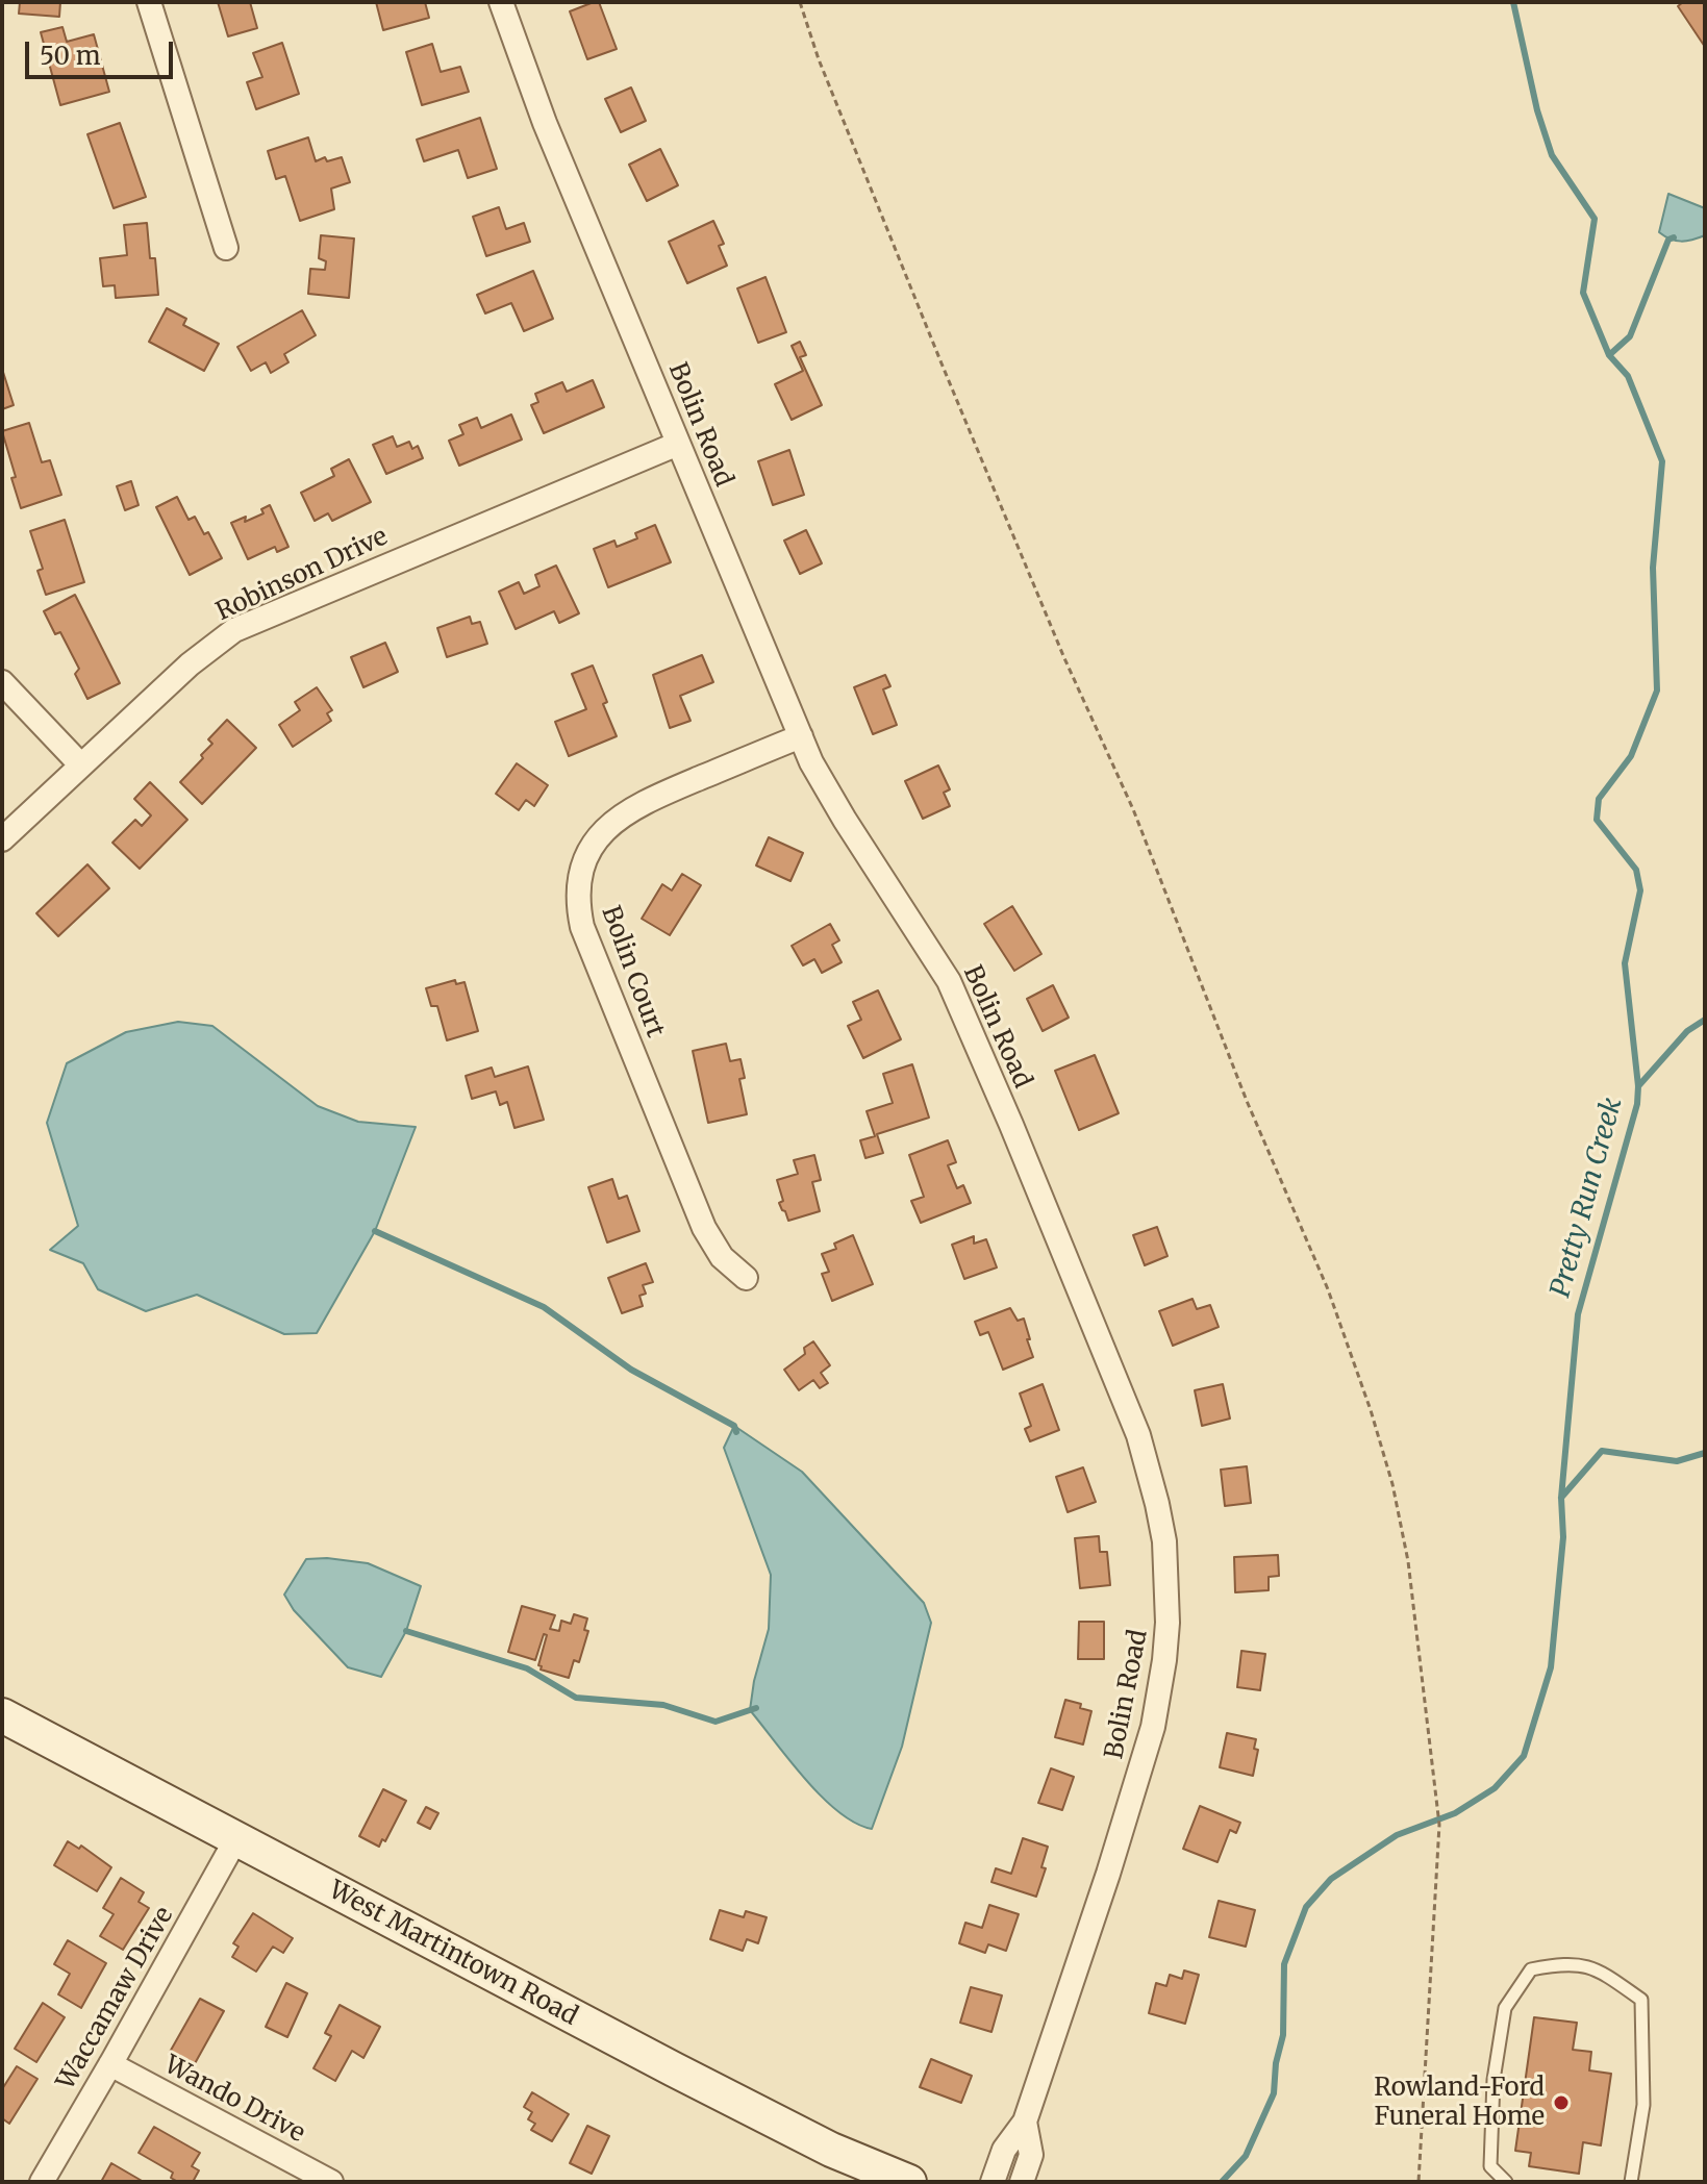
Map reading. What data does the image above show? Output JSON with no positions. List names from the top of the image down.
{
  "streets": {
    "main road": ["West Martintown Road"],
    "street": [
      "Bolin Road",
      "Robinson Drive",
      "Bolin Court",
      "Waccamaw Drive",
      "Wando Drive"
    ]
  },
  "crossings": [
    ["Bolin Road", "Robinson Drive"],
    ["Bolin Road", "Bolin Court"],
    ["West Martintown Road", "Waccamaw Drive"],
    ["Waccamaw Drive", "Wando Drive"]
  ],
  "water": ["Pretty Run Creek"],
  "places": ["Rowland-Ford Funeral Home"],
  "scale_bar": "50 m"
}
